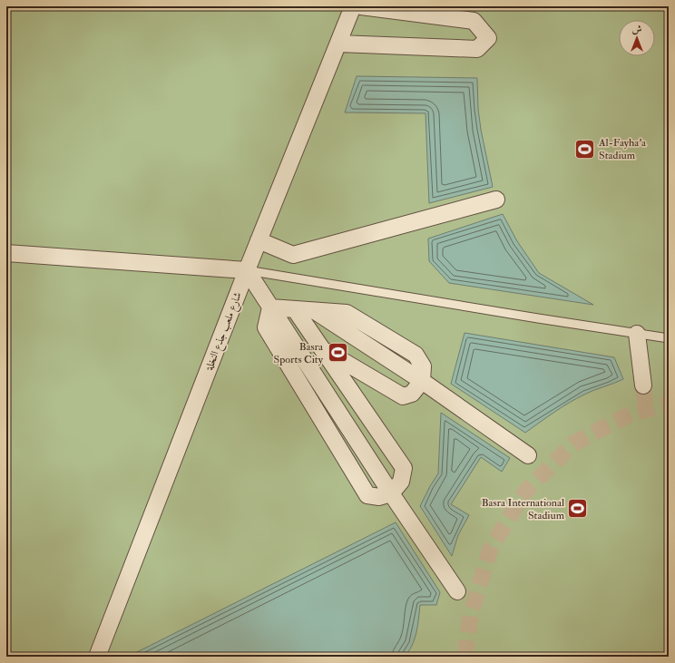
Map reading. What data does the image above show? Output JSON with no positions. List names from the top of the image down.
{
  "streets": {
    "street": ["شارع ملعب جذع النخلة"]
  },
  "places": {
    "sports": ["Al-Fayha'a Stadium", "Basra Sports City", "Basra International Stadium"]
  },
  "north": "top"
}
